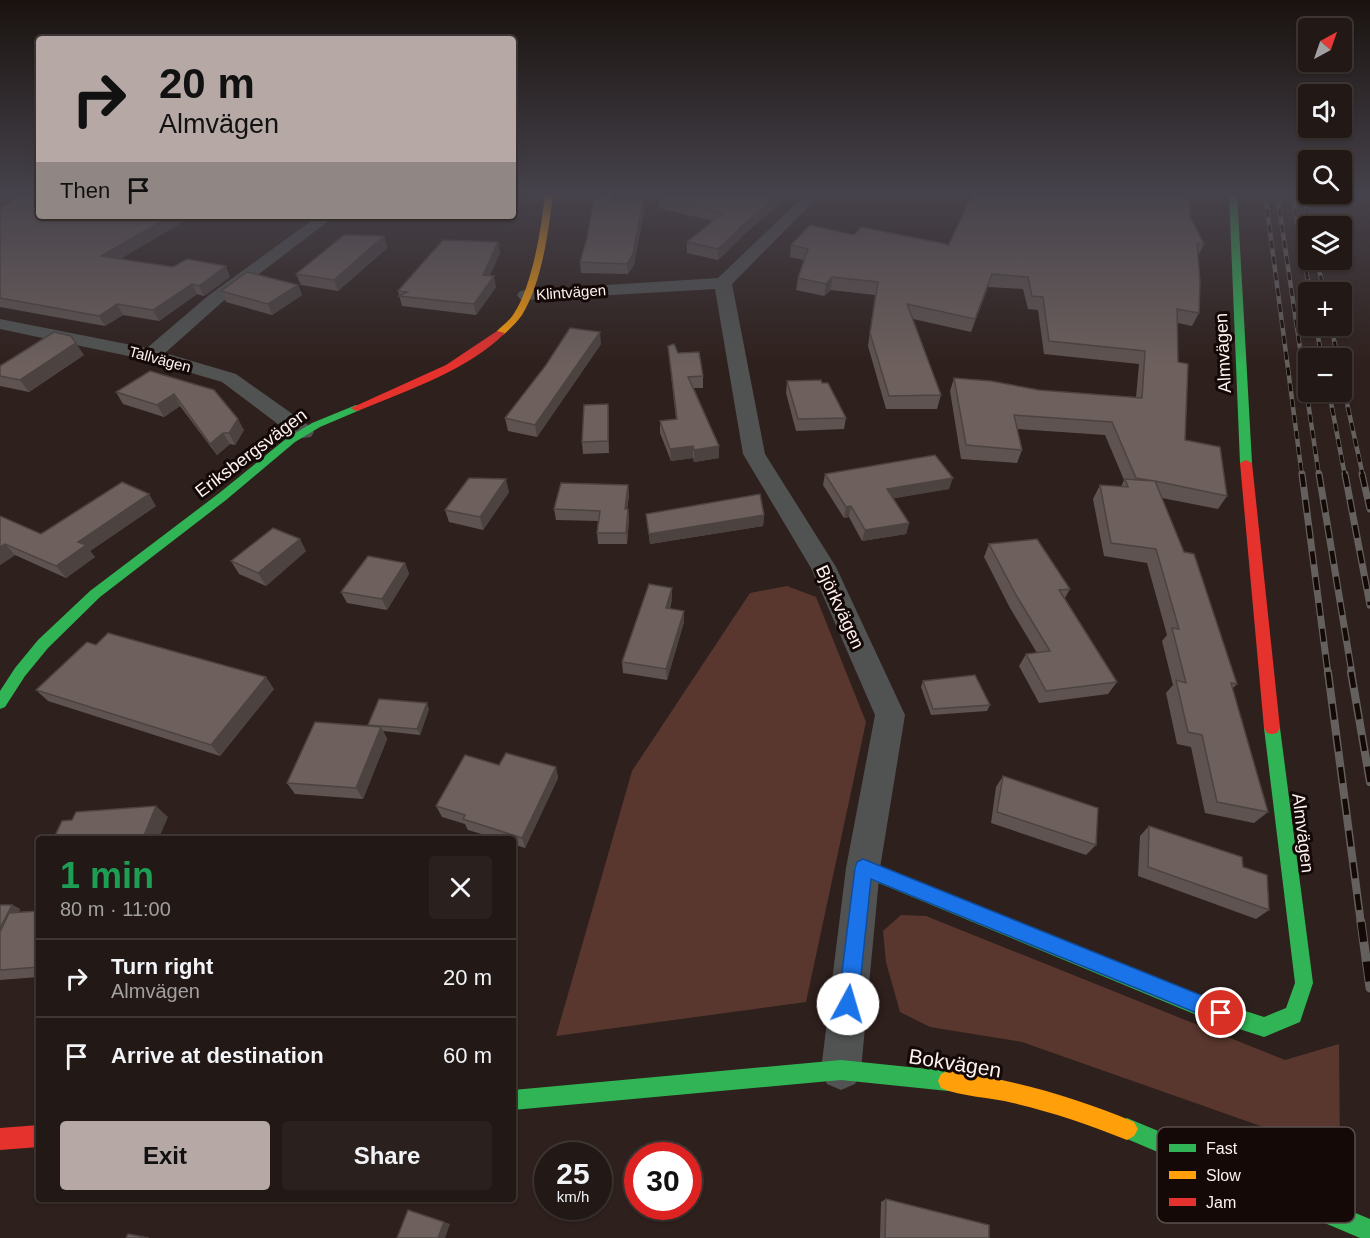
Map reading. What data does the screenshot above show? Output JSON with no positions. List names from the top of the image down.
{
  "streets": {
    "street": [
      "Klintvägen",
      "Almvägen",
      "Tallvägen",
      "Eriksbergsvägen",
      "Björkvägen",
      "Bokvägen"
    ]
  },
  "crossings": [
    ["Klintvägen", "Eriksbergsvägen"],
    ["Klintvägen", "Björkvägen"],
    ["Almvägen", "Björkvägen"],
    ["Tallvägen", "Eriksbergsvägen"],
    ["Björkvägen", "Bokvägen"]
  ],
  "legend": ["Fast", "Slow", "Jam"],
  "north": "top right",
  "page": {
    "map_buttons": ["+", "−"],
    "turn": ["20 m", "Almvägen"],
    "then": "Then",
    "heading": ["1 min", "80 m · 11:00"],
    "list": [
      {
        "name": "Turn right",
        "note": "Almvägen",
        "value": "20 m"
      },
      {
        "name": "Arrive at destination",
        "value": "60 m"
      }
    ],
    "buttons": ["Exit", "Share"],
    "speed": "25 km/h",
    "limit": "30"
  }
}
